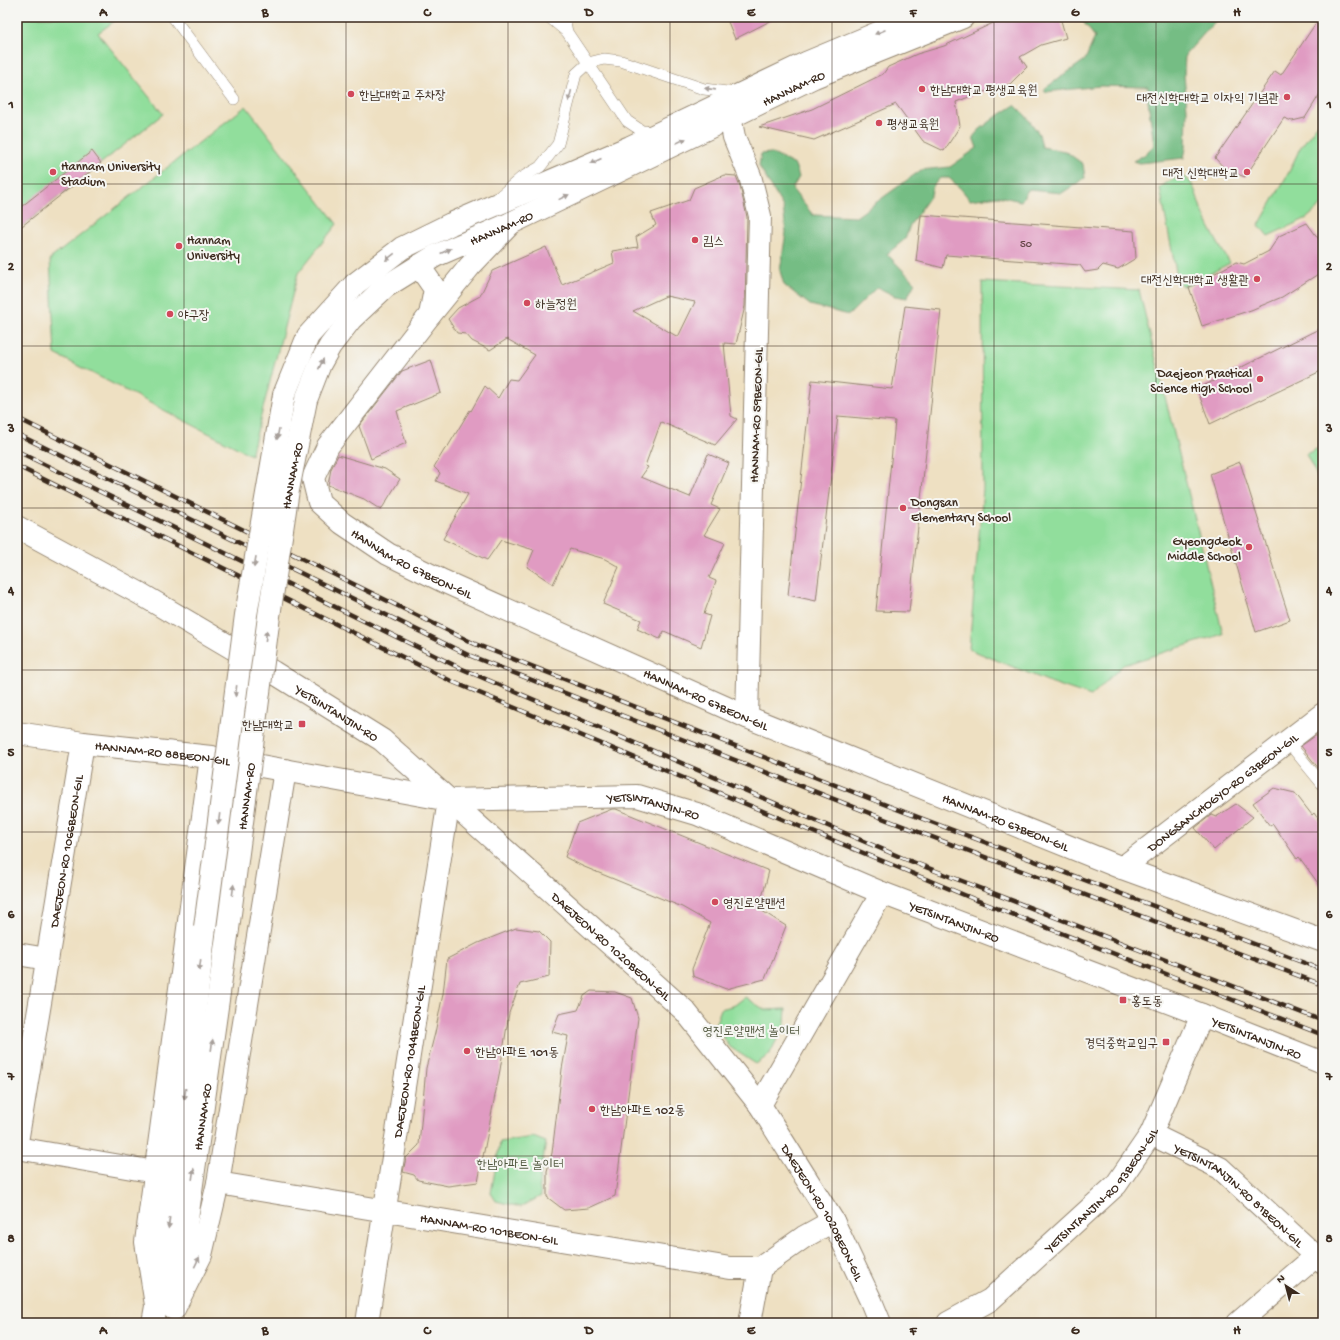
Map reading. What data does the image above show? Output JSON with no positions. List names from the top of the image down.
{
  "streets": {
    "street": [
      "HANNAM-RO",
      "HANNAM-RO 59BEON-GIL",
      "HANNAM-RO 67BEON-GIL",
      "YETSINTANJIN-RO",
      "HANNAM-RO 88BEON-GIL",
      "DONGSANCHOGYO-RO 63BEON-GIL",
      "DAEJEON-RO 1066BEON-GIL",
      "DAEJEON-RO 1020BEON-GIL",
      "DAEJEON-RO 1044BEON-GIL",
      "YETSINTANJIN-RO 93BEON-GIL",
      "YETSINTANJIN-RO 81BEON-GIL",
      "HANNAM-RO 101BEON-GIL"
    ]
  },
  "crossings": [
    ["HANNAM-RO", "HANNAM-RO 59BEON-GIL"],
    ["HANNAM-RO", "HANNAM-RO 67BEON-GIL"],
    ["HANNAM-RO 59BEON-GIL", "HANNAM-RO 67BEON-GIL"],
    ["HANNAM-RO 67BEON-GIL", "DONGSANCHOGYO-RO 63BEON-GIL"],
    ["YETSINTANJIN-RO", "HANNAM-RO 88BEON-GIL"],
    ["YETSINTANJIN-RO", "DAEJEON-RO 1020BEON-GIL"],
    ["YETSINTANJIN-RO", "DAEJEON-RO 1044BEON-GIL"],
    ["YETSINTANJIN-RO", "YETSINTANJIN-RO 93BEON-GIL"],
    ["HANNAM-RO 88BEON-GIL", "DAEJEON-RO 1066BEON-GIL"],
    ["HANNAM-RO 88BEON-GIL", "DAEJEON-RO 1020BEON-GIL"],
    ["HANNAM-RO 88BEON-GIL", "DAEJEON-RO 1044BEON-GIL"],
    ["DAEJEON-RO 1020BEON-GIL", "DAEJEON-RO 1044BEON-GIL"],
    ["DAEJEON-RO 1044BEON-GIL", "HANNAM-RO 101BEON-GIL"],
    ["YETSINTANJIN-RO 93BEON-GIL", "YETSINTANJIN-RO 81BEON-GIL"]
  ],
  "parks": ["영진로얄맨션 놀이터", "한남아파트 놀이터"],
  "places": {
    "other": [
      "한남대학교 평생교육원",
      "한남대학교 주차장",
      "대전신학대학교 이자익 기념관",
      "평생교육원",
      "Hannam University Stadium",
      "대전 신학대학교",
      "킴스",
      "Hannam University",
      "대전신학대학교 생활관",
      "하늘정원",
      "야구장",
      "Daejeon Practical Science High School",
      "Dongsan Elementary School",
      "Gyeongdeok Middle School",
      "영진로얄맨션",
      "한남아파트 101동",
      "한남아파트 102동"
    ],
    "transit": ["한남대학교", "홍도동", "경덕중학교입구"]
  },
  "house_numbers": ["50"],
  "north": "top left",
  "grid": {
    "columns": [
      "A",
      "B",
      "C",
      "D",
      "E",
      "F",
      "G",
      "H"
    ],
    "rows": [
      "1",
      "2",
      "3",
      "4",
      "5",
      "6",
      "7",
      "8"
    ]
  }
}
